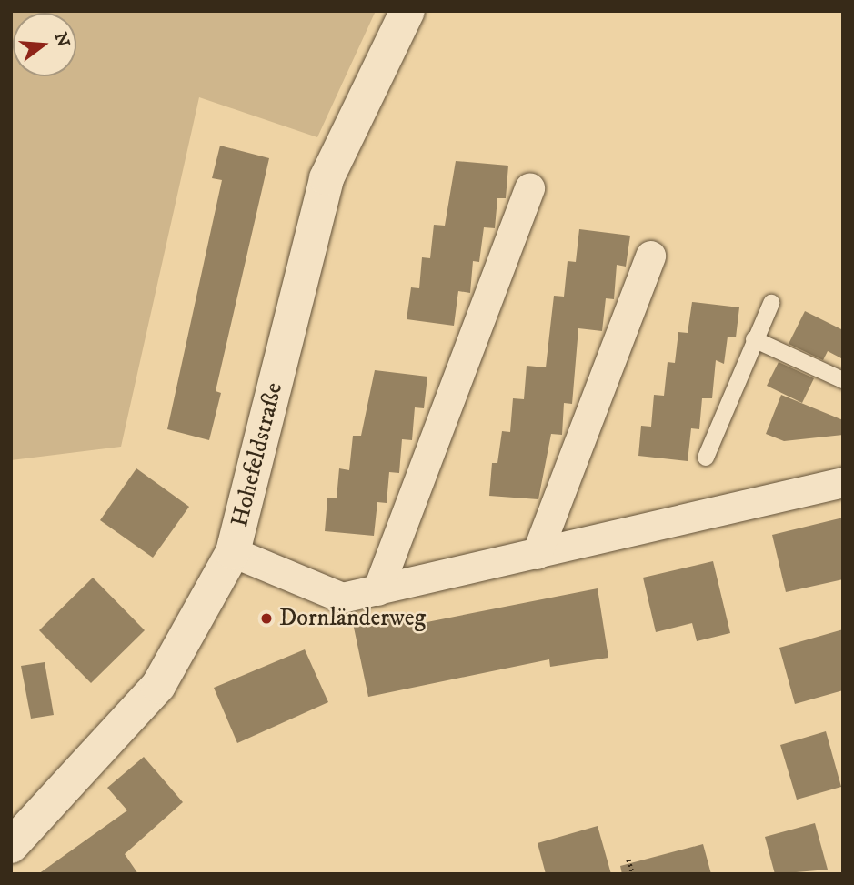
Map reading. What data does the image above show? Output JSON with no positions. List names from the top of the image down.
{
  "streets": {
    "street": ["Hohefeldstraße"]
  },
  "places": ["Dornländerweg"],
  "north": "right"
}
